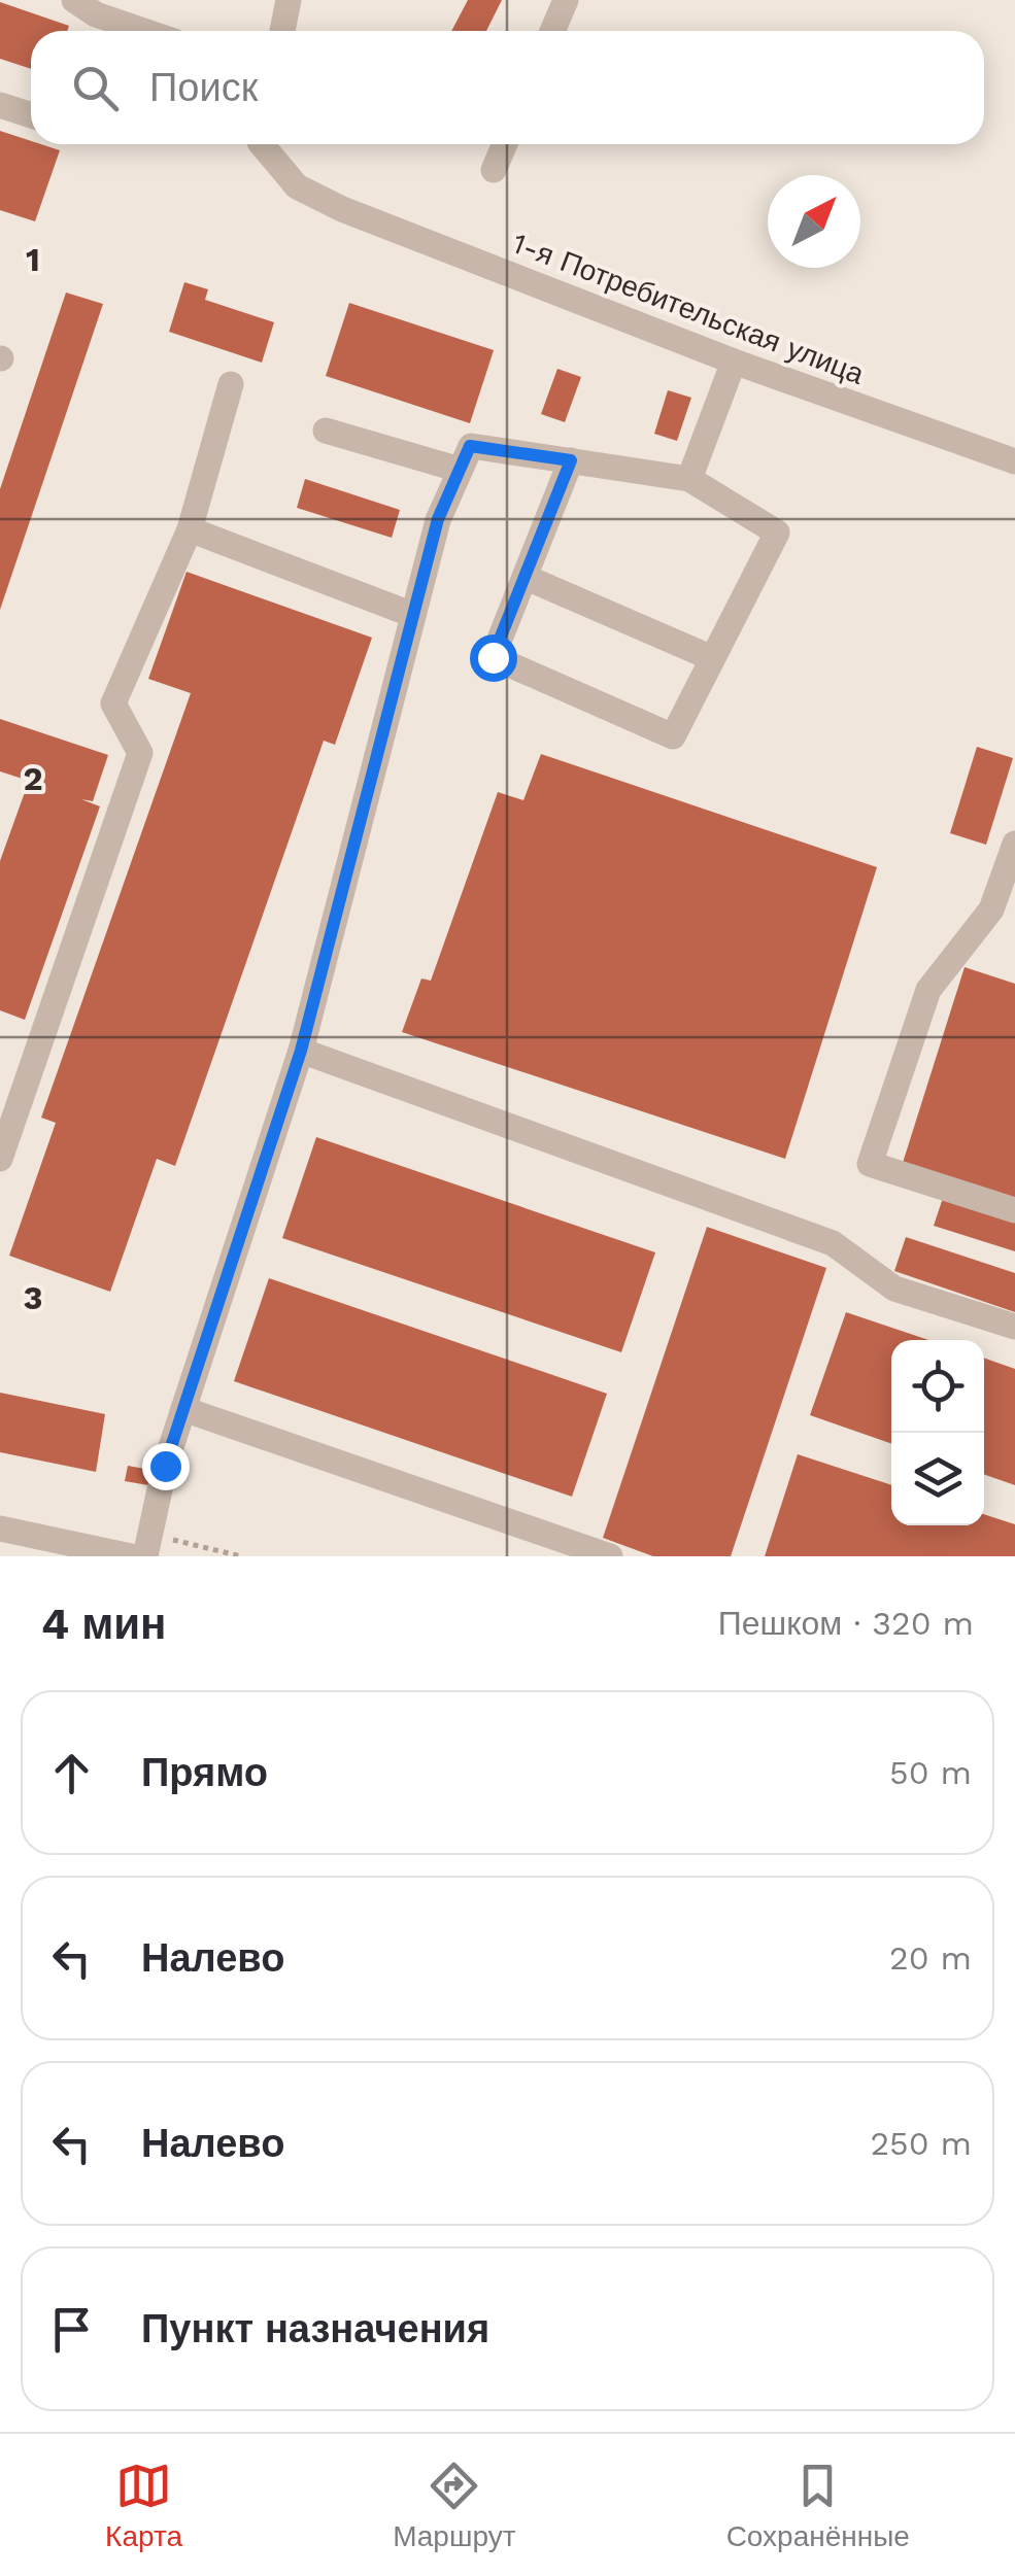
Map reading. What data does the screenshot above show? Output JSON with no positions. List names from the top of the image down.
{
  "streets": {
    "street": ["1-я Потребительская улица"]
  },
  "north": "top right",
  "page": {
    "search": "Поиск",
    "heading": ["4 мин", "Пешком · 320 m"],
    "list": [
      ["Прямо", "50 m"],
      ["Налево", "20 m"],
      ["Налево", "250 m"],
      "Пункт назначения"
    ],
    "nav": ["Карта", "Маршрут", "Сохранённые"]
  },
  "grid": {
    "rows": ["1", "2", "3"]
  }
}
